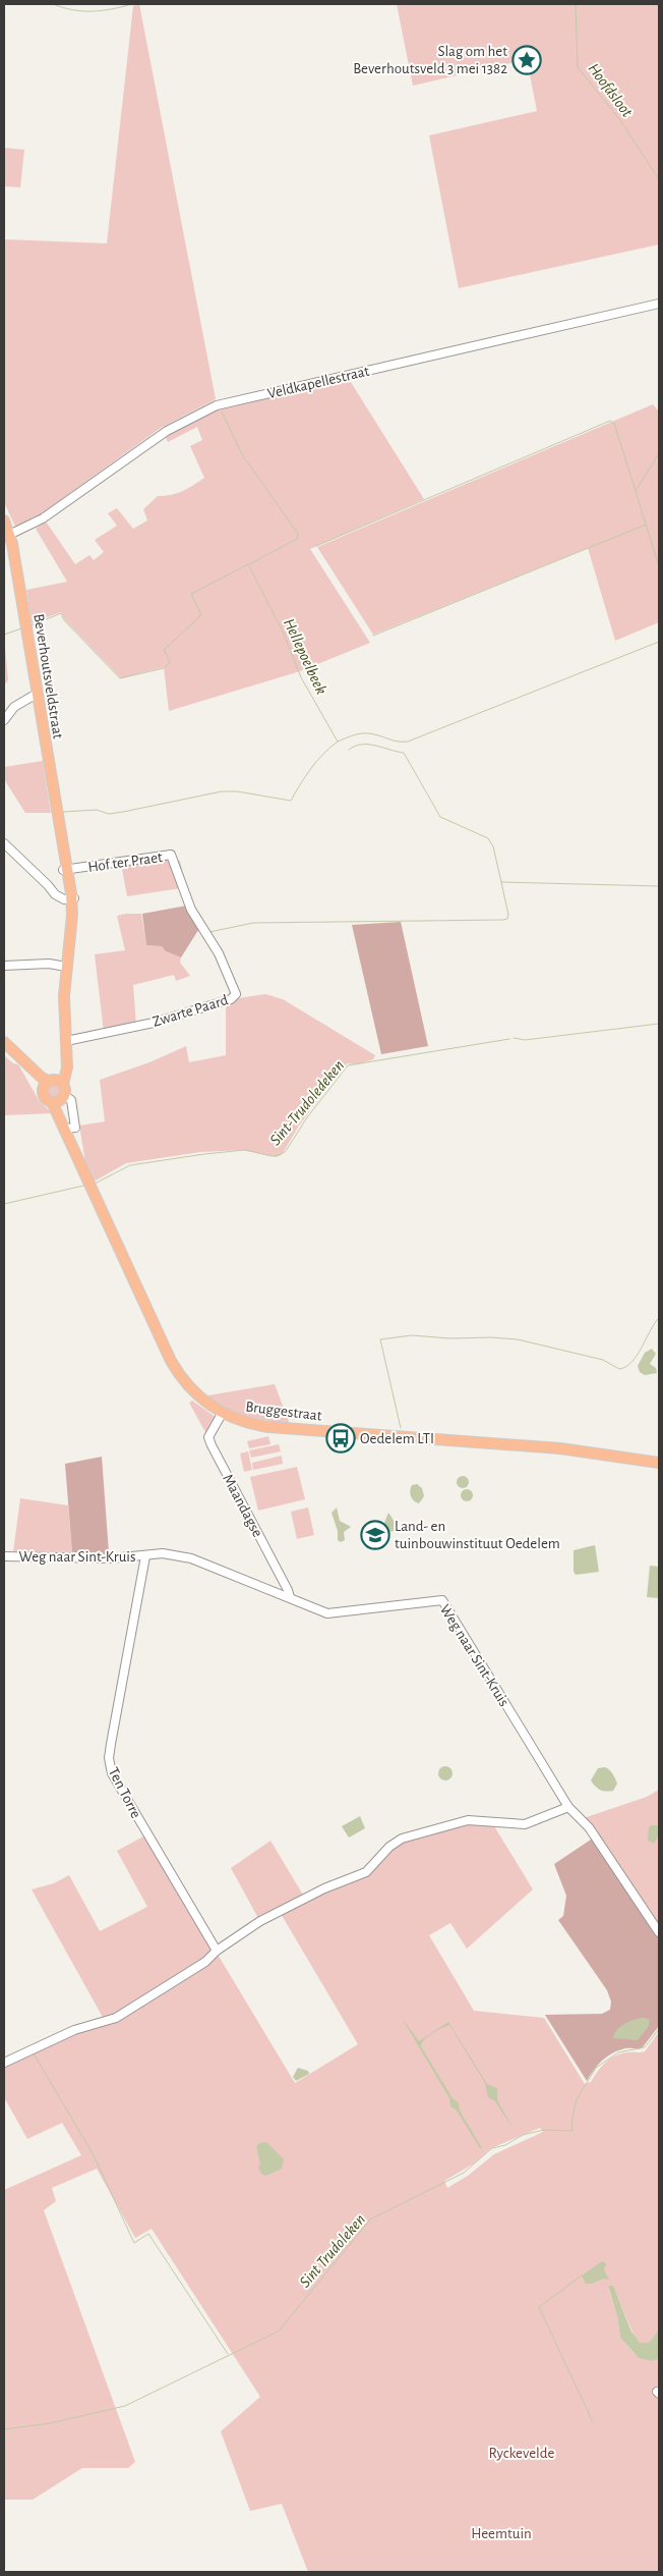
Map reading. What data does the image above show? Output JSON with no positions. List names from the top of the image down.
{
  "streets": {
    "main road": ["Beverhoutsveldstraat", "Bruggestraat"],
    "street": [
      "Veldkapellestraat",
      "Hof ter Praet",
      "Zwarte Paard",
      "Maandagse",
      "Weg naar Sint-Kruis",
      "Ten Torre"
    ]
  },
  "crossings": [
    ["Veldkapellestraat", "Beverhoutsveldstraat"],
    ["Beverhoutsveldstraat", "Hof ter Praet"],
    ["Beverhoutsveldstraat", "Zwarte Paard"],
    ["Beverhoutsveldstraat", "Bruggestraat"],
    ["Hof ter Praet", "Zwarte Paard"],
    ["Bruggestraat", "Maandagse"],
    ["Maandagse", "Weg naar Sint-Kruis"],
    ["Weg naar Sint-Kruis", "Ten Torre"]
  ],
  "water": [
    "Hoofdsloot",
    "Hellepoelbeek",
    "Sint-Trudoledeken",
    "Sint Trudoleken"
  ],
  "parks": ["Ryckevelde", "Heemtuin"],
  "places": {
    "place": ["Slag om het Beverhoutsveld 3 mei 1382"],
    "bus stop": ["Oedelem LTI"],
    "school or university": ["Land- en tuinbouwinstituut Oedelem"]
  }
}
